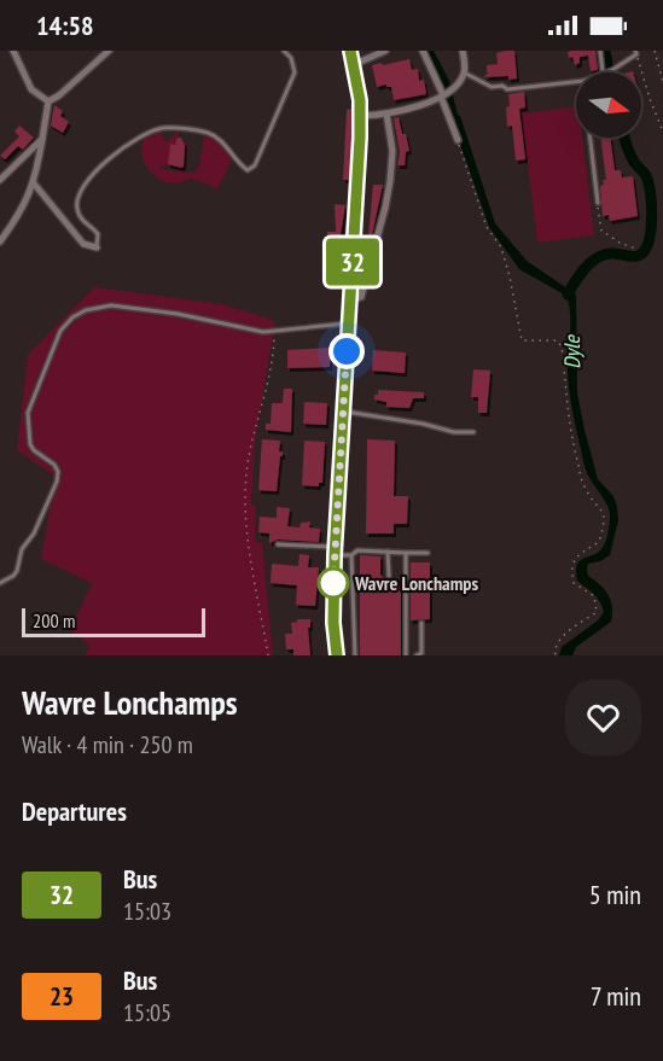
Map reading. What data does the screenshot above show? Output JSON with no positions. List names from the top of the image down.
{
  "water": ["Dyle"],
  "places": ["Wavre Lonchamps"],
  "lines": ["bus line 32"],
  "scale_bar": "200 m",
  "north": "right",
  "page": {
    "status": "14:58",
    "on_map": "32",
    "scale": "200 m",
    "heading": [
      ["Wavre Lonchamps", "Walk · 4 min · 250 m"],
      "Departures"
    ],
    "list": [
      {
        "mark": "32",
        "name": "Bus",
        "note": "15:03",
        "value": "5 min"
      },
      {
        "mark": "23",
        "name": "Bus",
        "note": "15:05",
        "value": "7 min"
      }
    ]
  }
}
